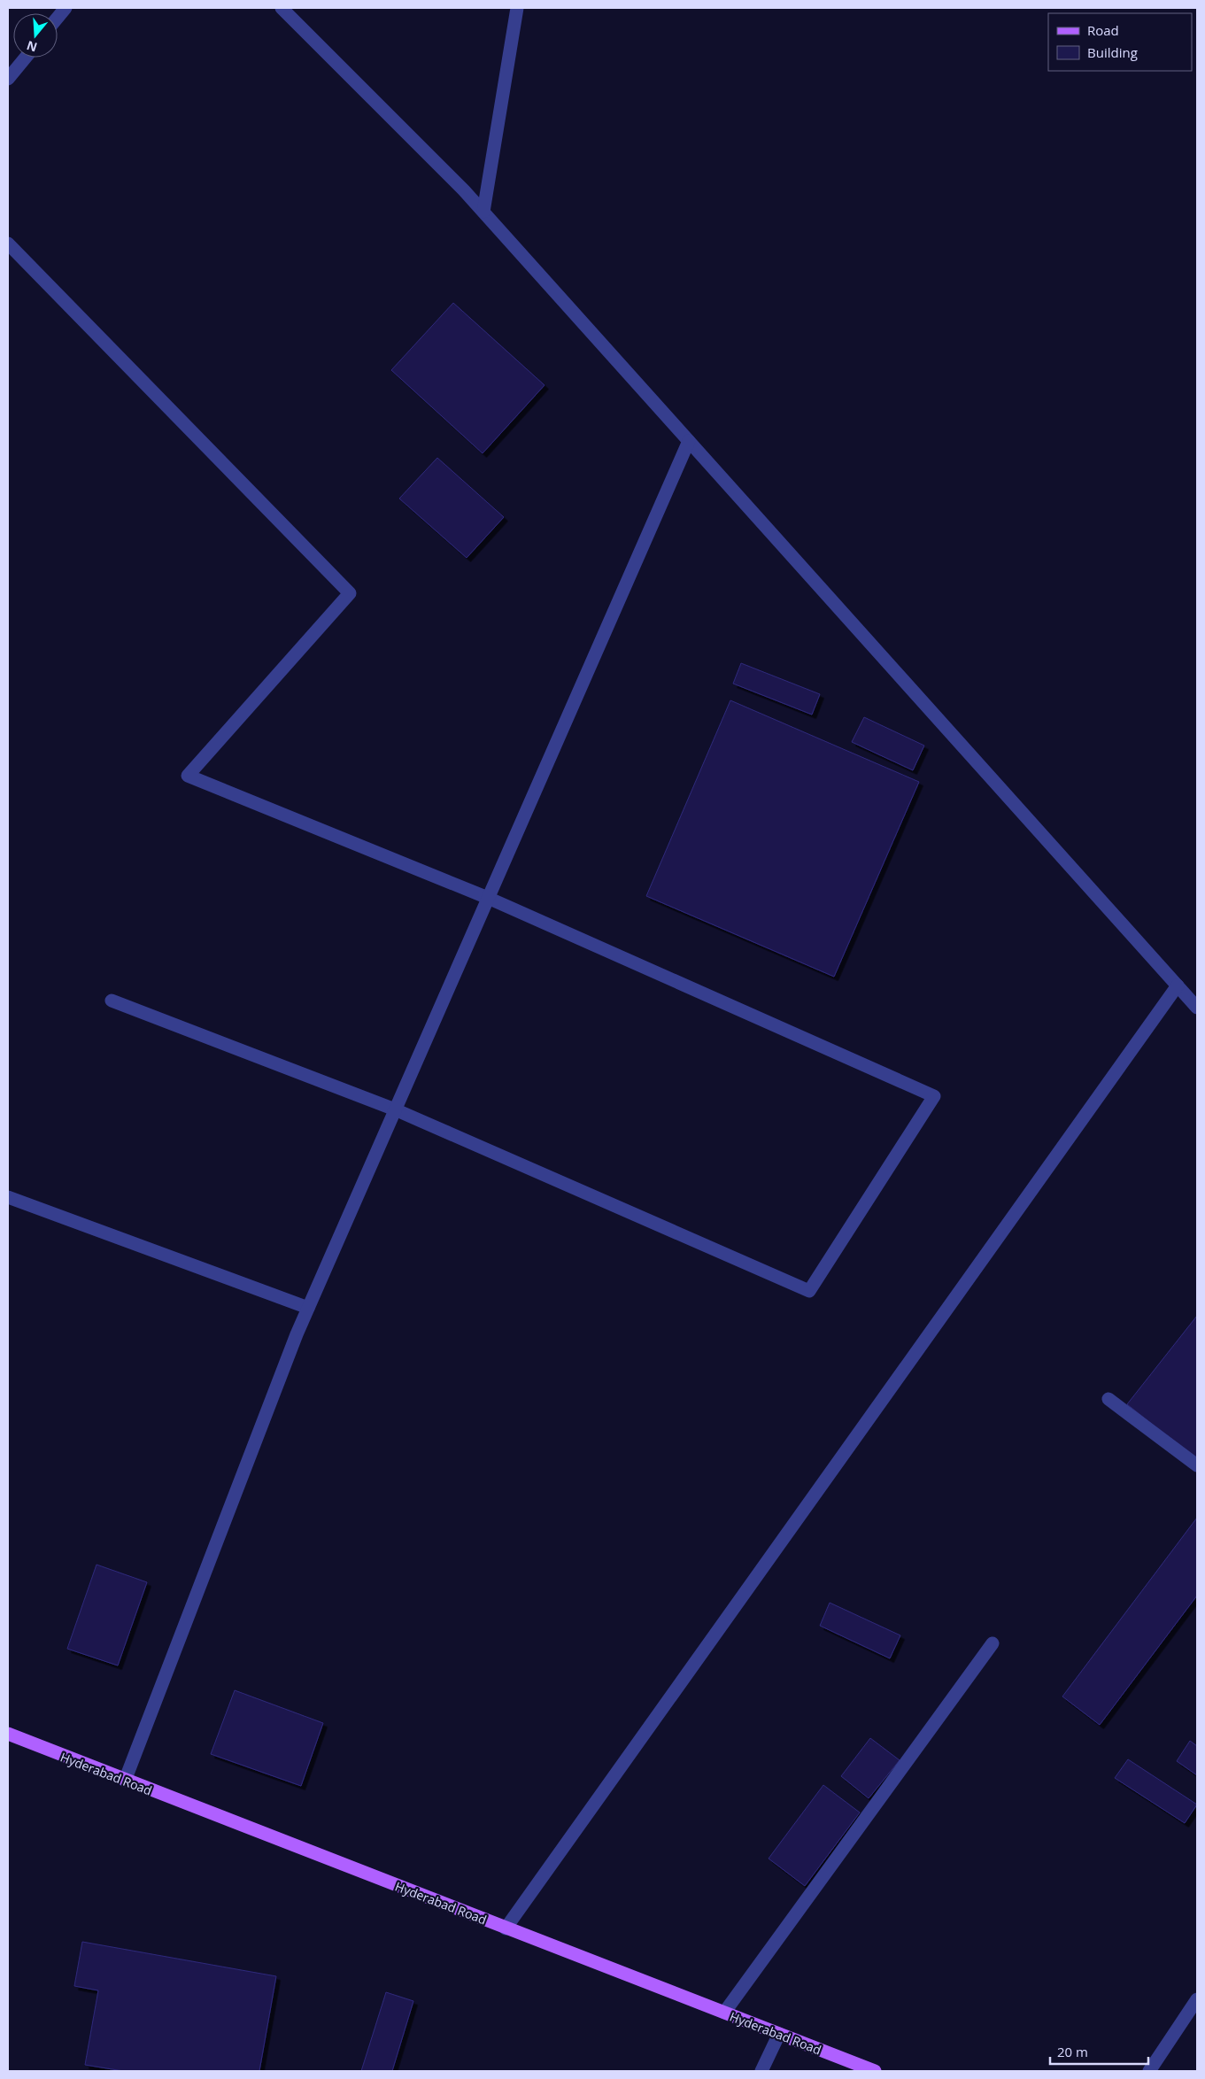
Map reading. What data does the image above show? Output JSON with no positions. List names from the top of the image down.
{
  "streets": {
    "main road": ["Hyderabad Road"]
  },
  "legend": ["Road", "Building"],
  "scale_bar": "20 m",
  "north": "bottom"
}
